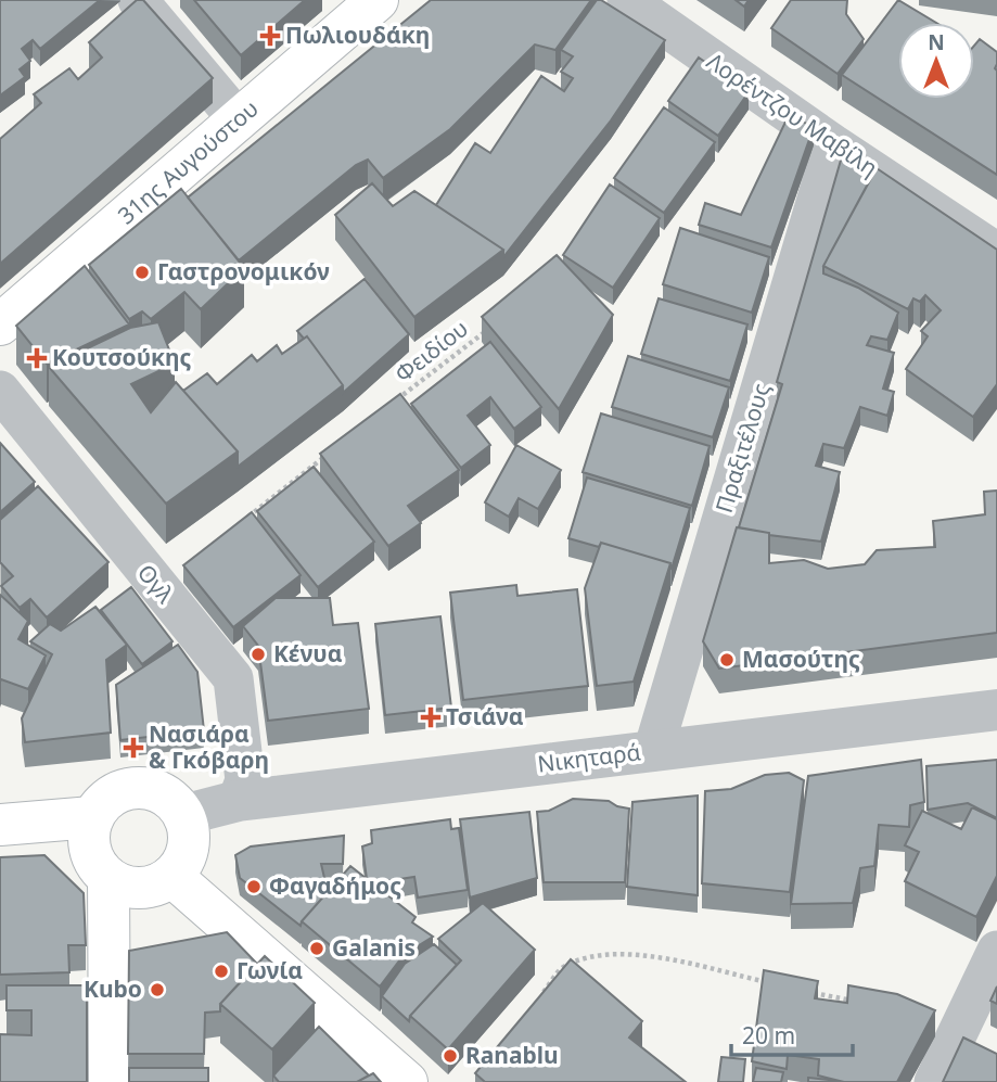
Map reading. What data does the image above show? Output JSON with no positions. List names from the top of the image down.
{
  "streets": {
    "main road": ["31ης Αυγούστου"],
    "street": [
      "Λορέντζου Μαβίλη",
      "Πραξιτέλους",
      "Ογλ",
      "Νικηταρά"
    ],
    "path": ["Φειδίου"]
  },
  "crossings": [
    ["Λορέντζου Μαβίλη", "Πραξιτέλους"],
    ["Πραξιτέλους", "Νικηταρά"],
    ["Ογλ", "Νικηταρά"]
  ],
  "places": {
    "health": [
      "Πωλιουδάκη",
      "Κουτσούκης",
      "Τσιάνα",
      "Νασιάρα & Γκόβαρη"
    ],
    "other": [
      "Γαστρονομικόν",
      "Κένυα",
      "Μασούτης",
      "Φαγαδήμος",
      "Galanis",
      "Γωνία",
      "Kubo",
      "Ranablu"
    ]
  },
  "scale_bar": "20 m",
  "north": "top"
}
